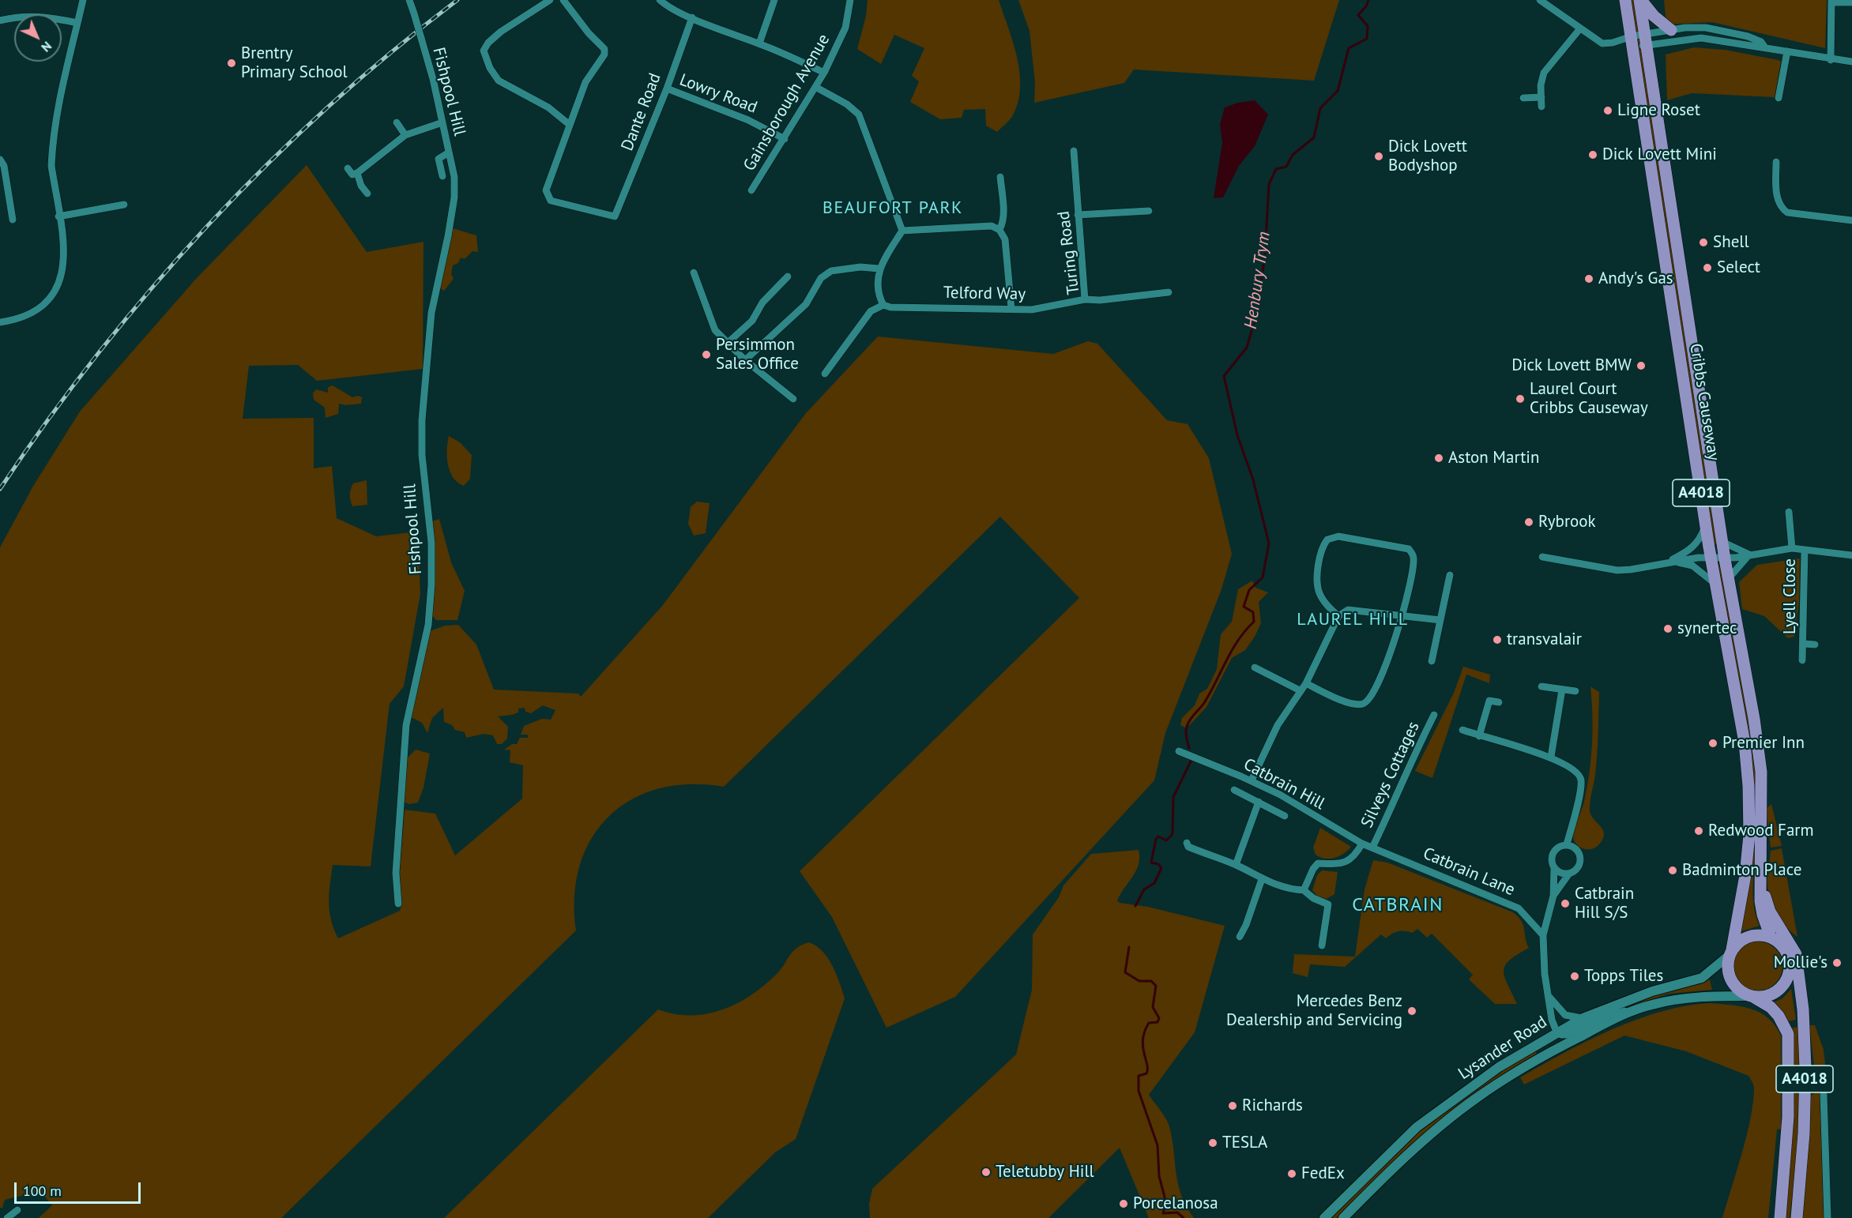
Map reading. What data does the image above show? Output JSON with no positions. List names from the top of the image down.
{
  "streets": {
    "main road": ["Cribbs Causeway", "A4018"],
    "street": [
      "Fishpool Hill",
      "Lowry Road",
      "Gainsborough Avenue",
      "Dante Road",
      "Turing Road",
      "Telford Way",
      "Lyell Close",
      "Silveys Cottages",
      "Catbrain Hill",
      "Catbrain Lane",
      "Lysander Road"
    ]
  },
  "crossings": [
    ["Lowry Road", "Gainsborough Avenue"],
    ["Lowry Road", "Dante Road"],
    ["Turing Road", "Telford Way"],
    ["Cribbs Causeway", "A4018"],
    ["Cribbs Causeway", "Lysander Road"],
    ["A4018", "Lysander Road"],
    ["Silveys Cottages", "Catbrain Hill"],
    ["Silveys Cottages", "Catbrain Lane"],
    ["Catbrain Hill", "Catbrain Lane"]
  ],
  "districts": ["BEAUFORT PARK", "LAUREL HILL", "CATBRAIN"],
  "water": ["Henbury Trym"],
  "places": [
    "Brentry Primary School",
    "Ligne Roset",
    "Dick Lovett Mini",
    "Dick Lovett Bodyshop",
    "Shell",
    "Select",
    "Andy's Gas",
    "Persimmon Sales Office",
    "Dick Lovett BMW",
    "Laurel Court Cribbs Causeway",
    "Aston Martin",
    "Rybrook",
    "synertec",
    "transvalair",
    "Premier Inn",
    "Redwood Farm",
    "Badminton Place",
    "Catbrain Hill S/S",
    "Mollie's",
    "Topps Tiles",
    "Mercedes Benz Dealership and Servicing",
    "Richards",
    "TESLA",
    "Teletubby Hill",
    "FedEx",
    "Porcelanosa"
  ],
  "scale_bar": "100 m",
  "north": "bottom right"
}
